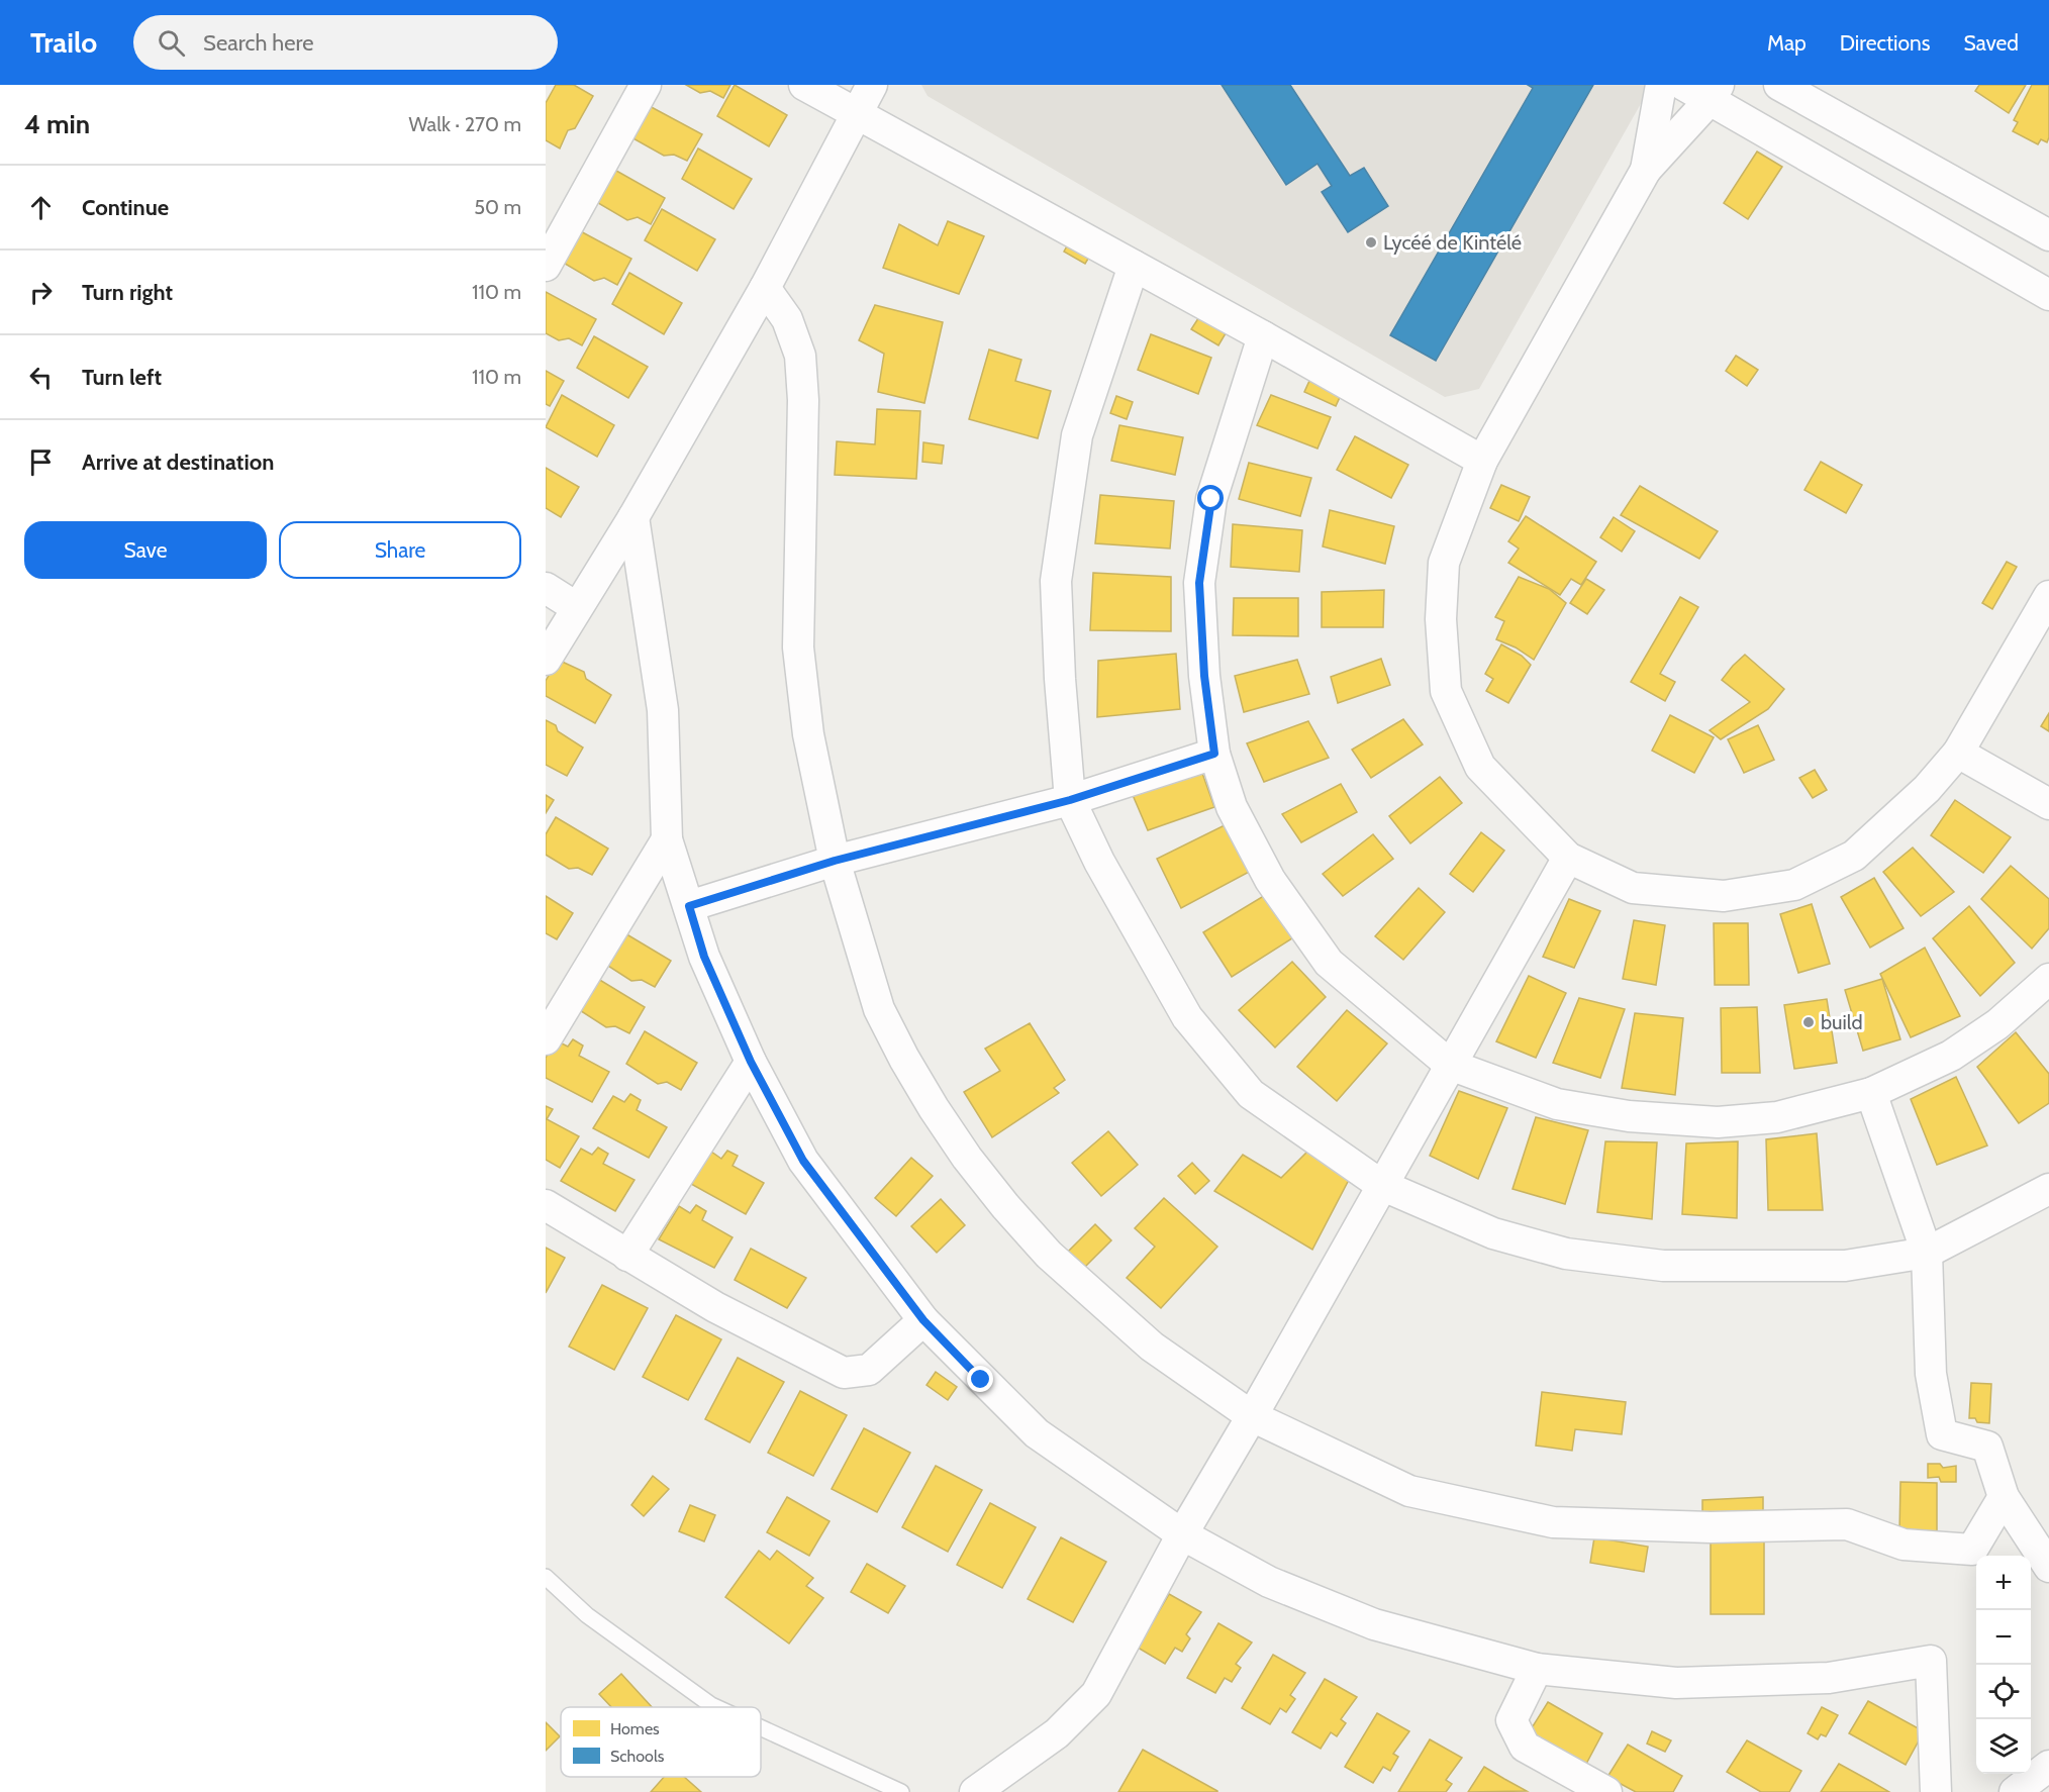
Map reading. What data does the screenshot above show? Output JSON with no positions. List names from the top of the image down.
{
  "places": ["Lycéé de Kintélé", "build"],
  "legend": ["Homes", "Schools"],
  "page": {
    "header": "Trailo",
    "search": "Search here",
    "nav": ["Map", "Directions", "Saved"],
    "heading": ["4 min", "Walk · 270 m"],
    "list": [
      ["Continue", "50 m"],
      ["Turn right", "110 m"],
      ["Turn left", "110 m"],
      "Arrive at destination"
    ],
    "buttons": ["Save", "Share"],
    "map_buttons": ["+", "−"]
  }
}
